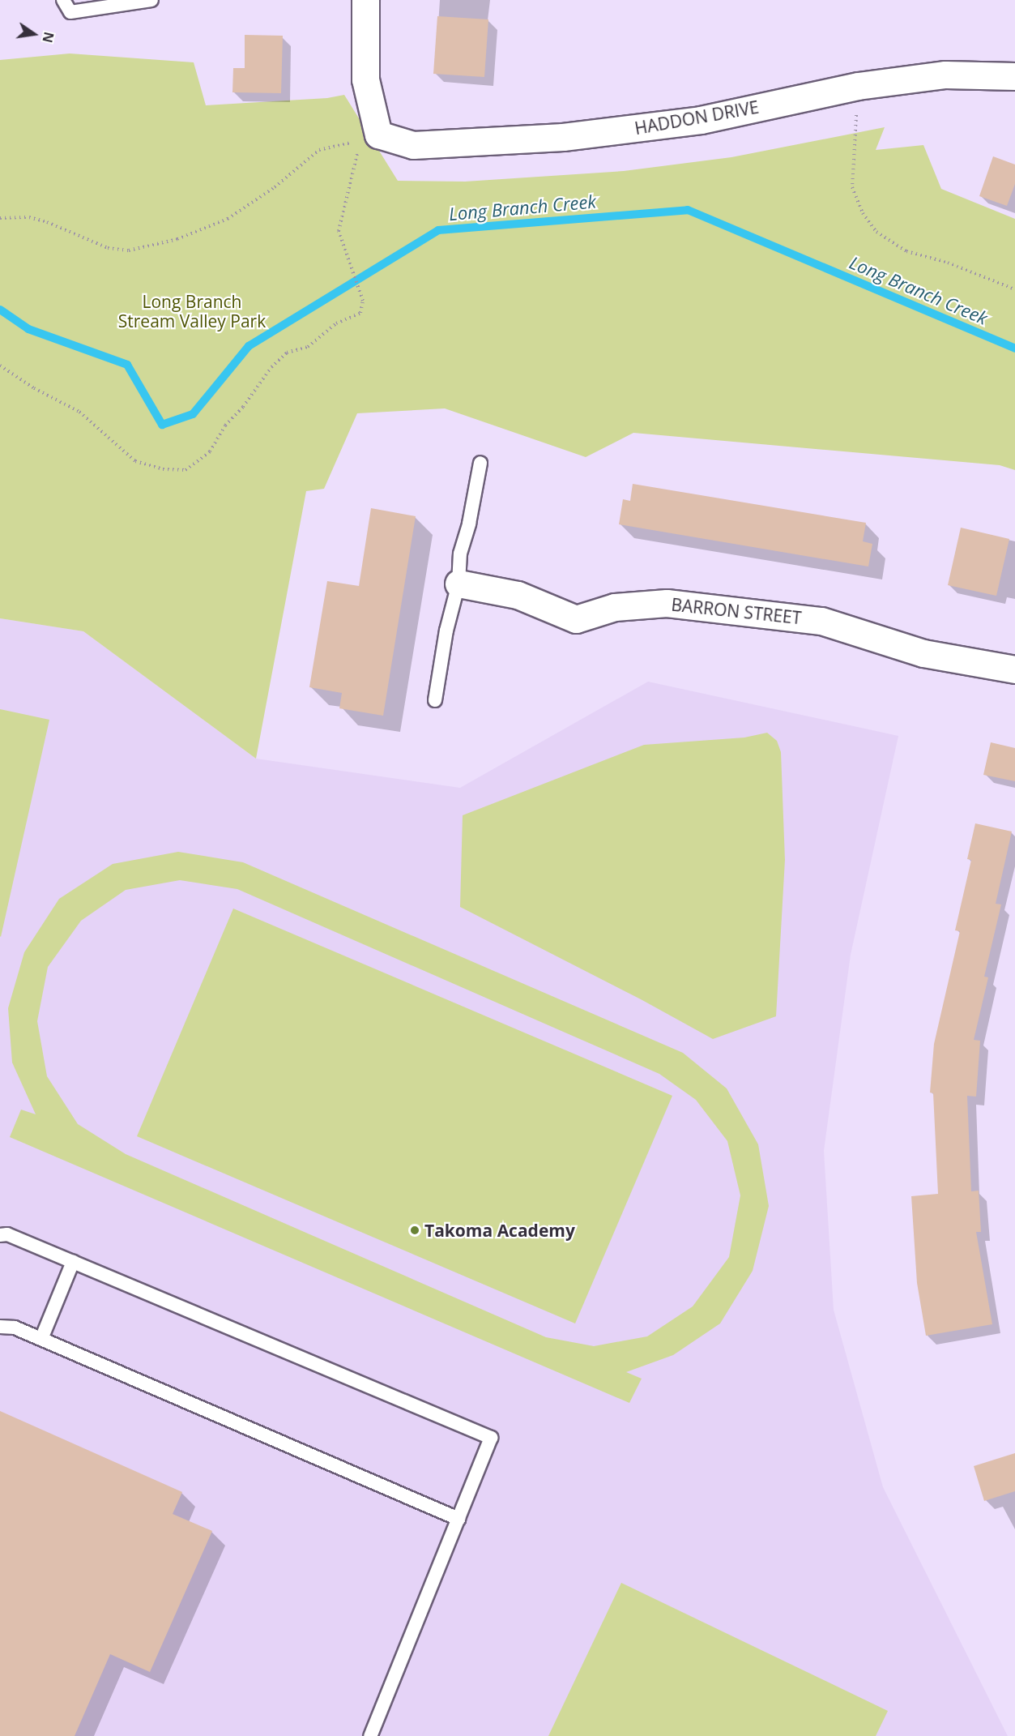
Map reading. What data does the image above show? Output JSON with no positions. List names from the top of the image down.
{
  "streets": {
    "street": ["HADDON DRIVE", "BARRON STREET"]
  },
  "water": ["Long Branch Creek"],
  "parks": ["Long Branch Stream Valley Park"],
  "places": ["Takoma Academy"],
  "north": "right"
}
